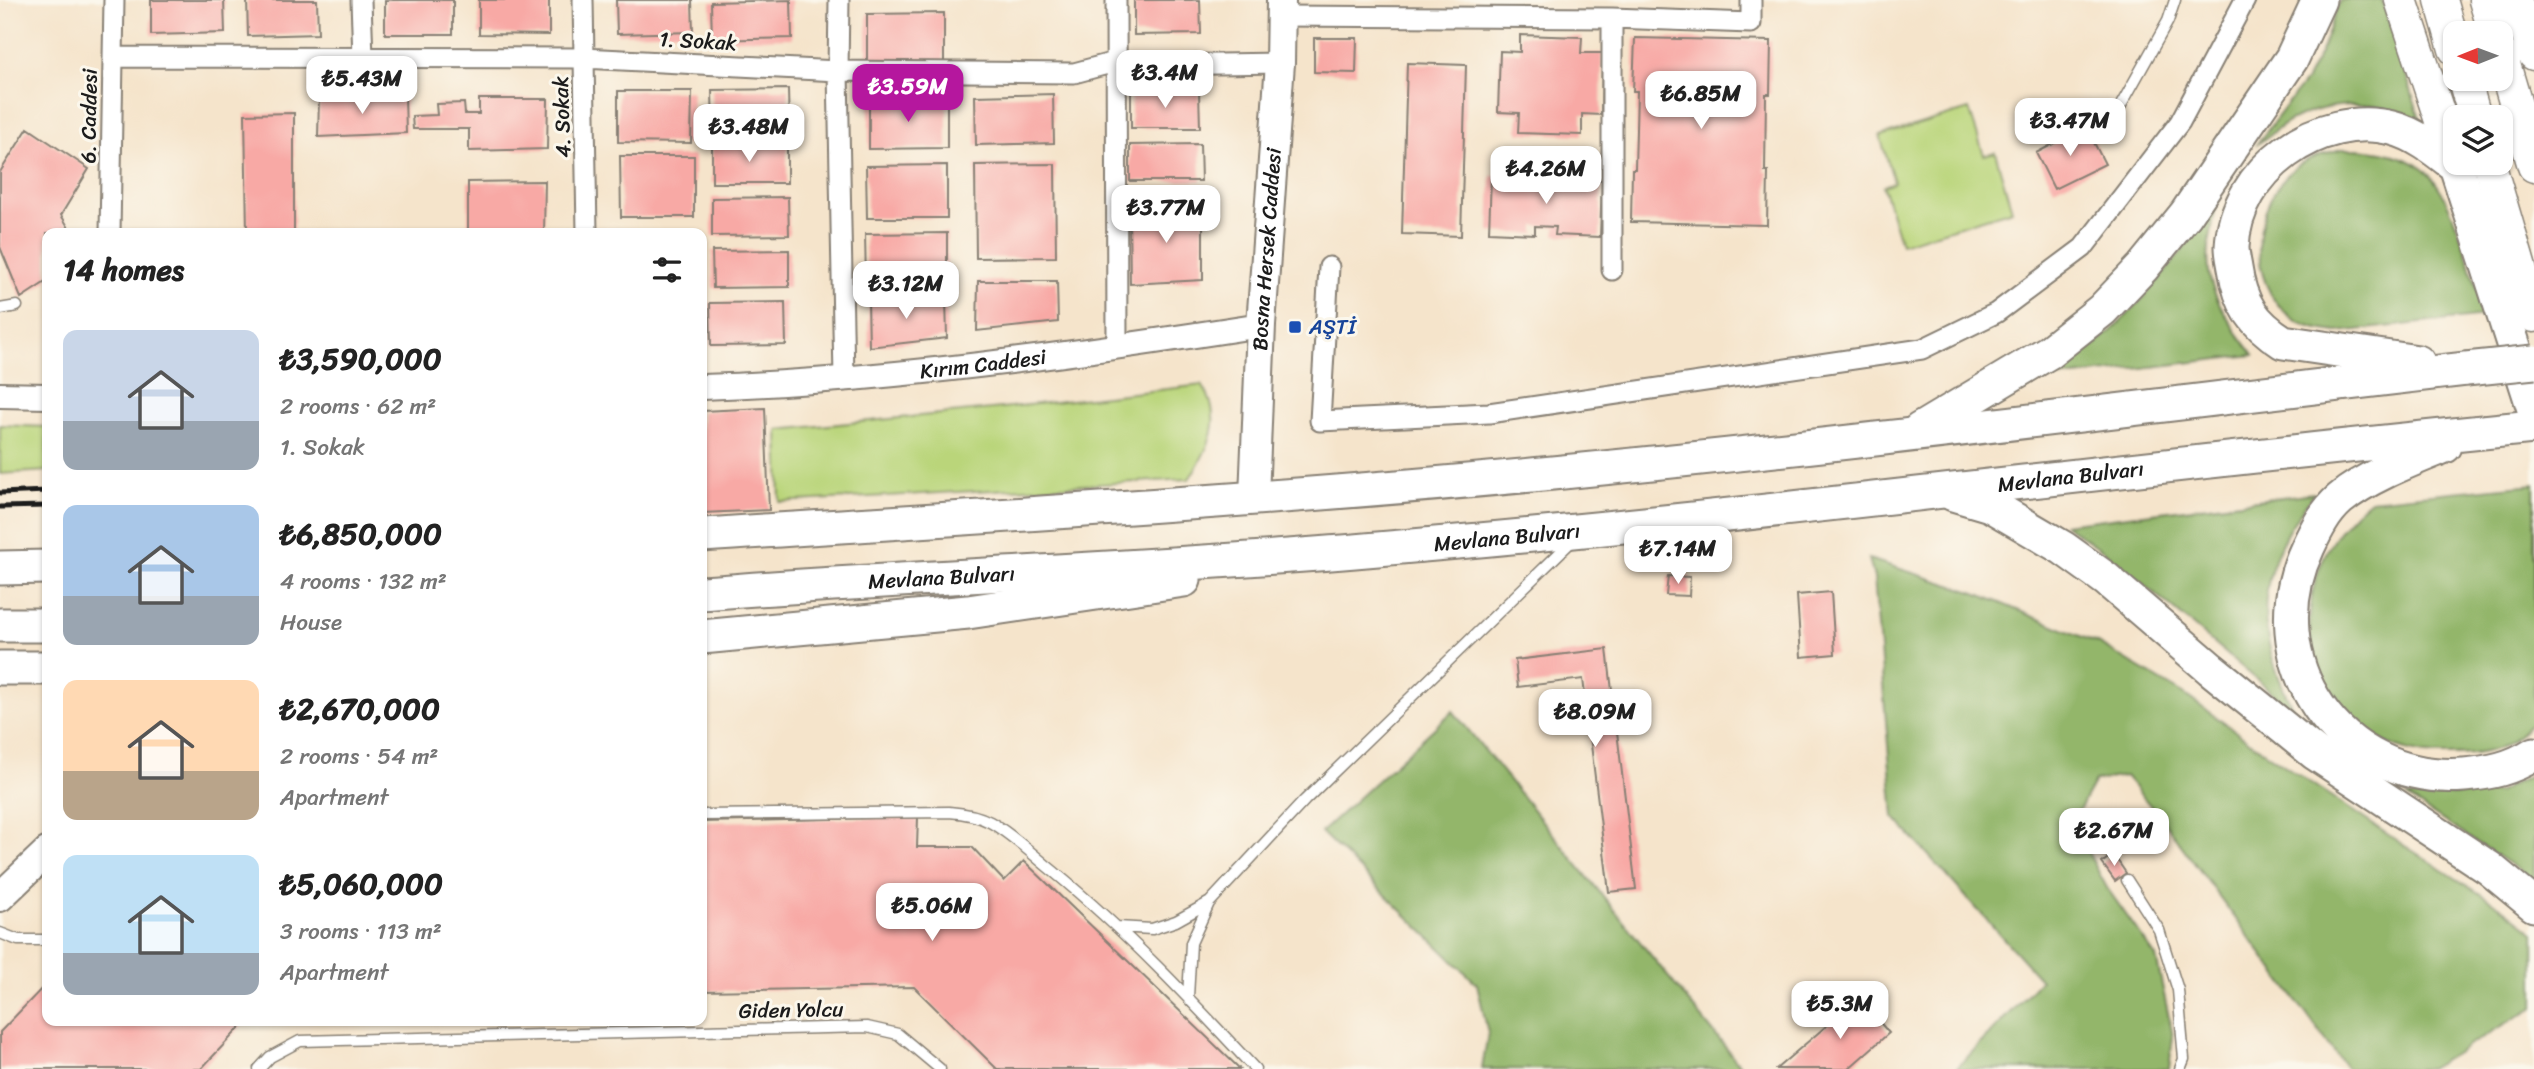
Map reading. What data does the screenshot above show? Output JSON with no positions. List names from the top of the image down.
{
  "streets": {
    "highway": ["Mevlana Bulvarı"],
    "main road": ["Bosna Hersek Caddesi"],
    "street": [
      "1. Sokak",
      "6. Caddesi",
      "4. Sokak",
      "Kırım Caddesi"
    ],
    "lane": ["Giden Yolcu"]
  },
  "crossings": [
    ["1. Sokak", "6. Caddesi"],
    ["1. Sokak", "4. Sokak"],
    ["1. Sokak", "Bosna Hersek Caddesi"],
    ["Bosna Hersek Caddesi", "Kırım Caddesi"]
  ],
  "places": {
    "transit": ["AŞTİ"]
  },
  "north": "left",
  "page": {
    "price": [
      "₺3.4M",
      "₺5.43M",
      "₺3.59M",
      "₺6.85M",
      "₺3.47M",
      "₺3.48M",
      "₺4.26M",
      "₺3.77M",
      "₺3.12M",
      "₺7.14M",
      "₺8.09M",
      "₺2.67M",
      "₺5.06M",
      "₺5.3M"
    ],
    "heading": "14 homes",
    "list": [
      {
        "name": "₺3,590,000",
        "note": "2 rooms · 62 m² · 1. Sokak"
      },
      {
        "name": "₺6,850,000",
        "note": "4 rooms · 132 m² · House"
      },
      {
        "name": "₺2,670,000",
        "note": "2 rooms · 54 m² · Apartment"
      },
      {
        "name": "₺5,060,000",
        "note": "3 rooms · 113 m² · Apartment"
      }
    ]
  }
}
